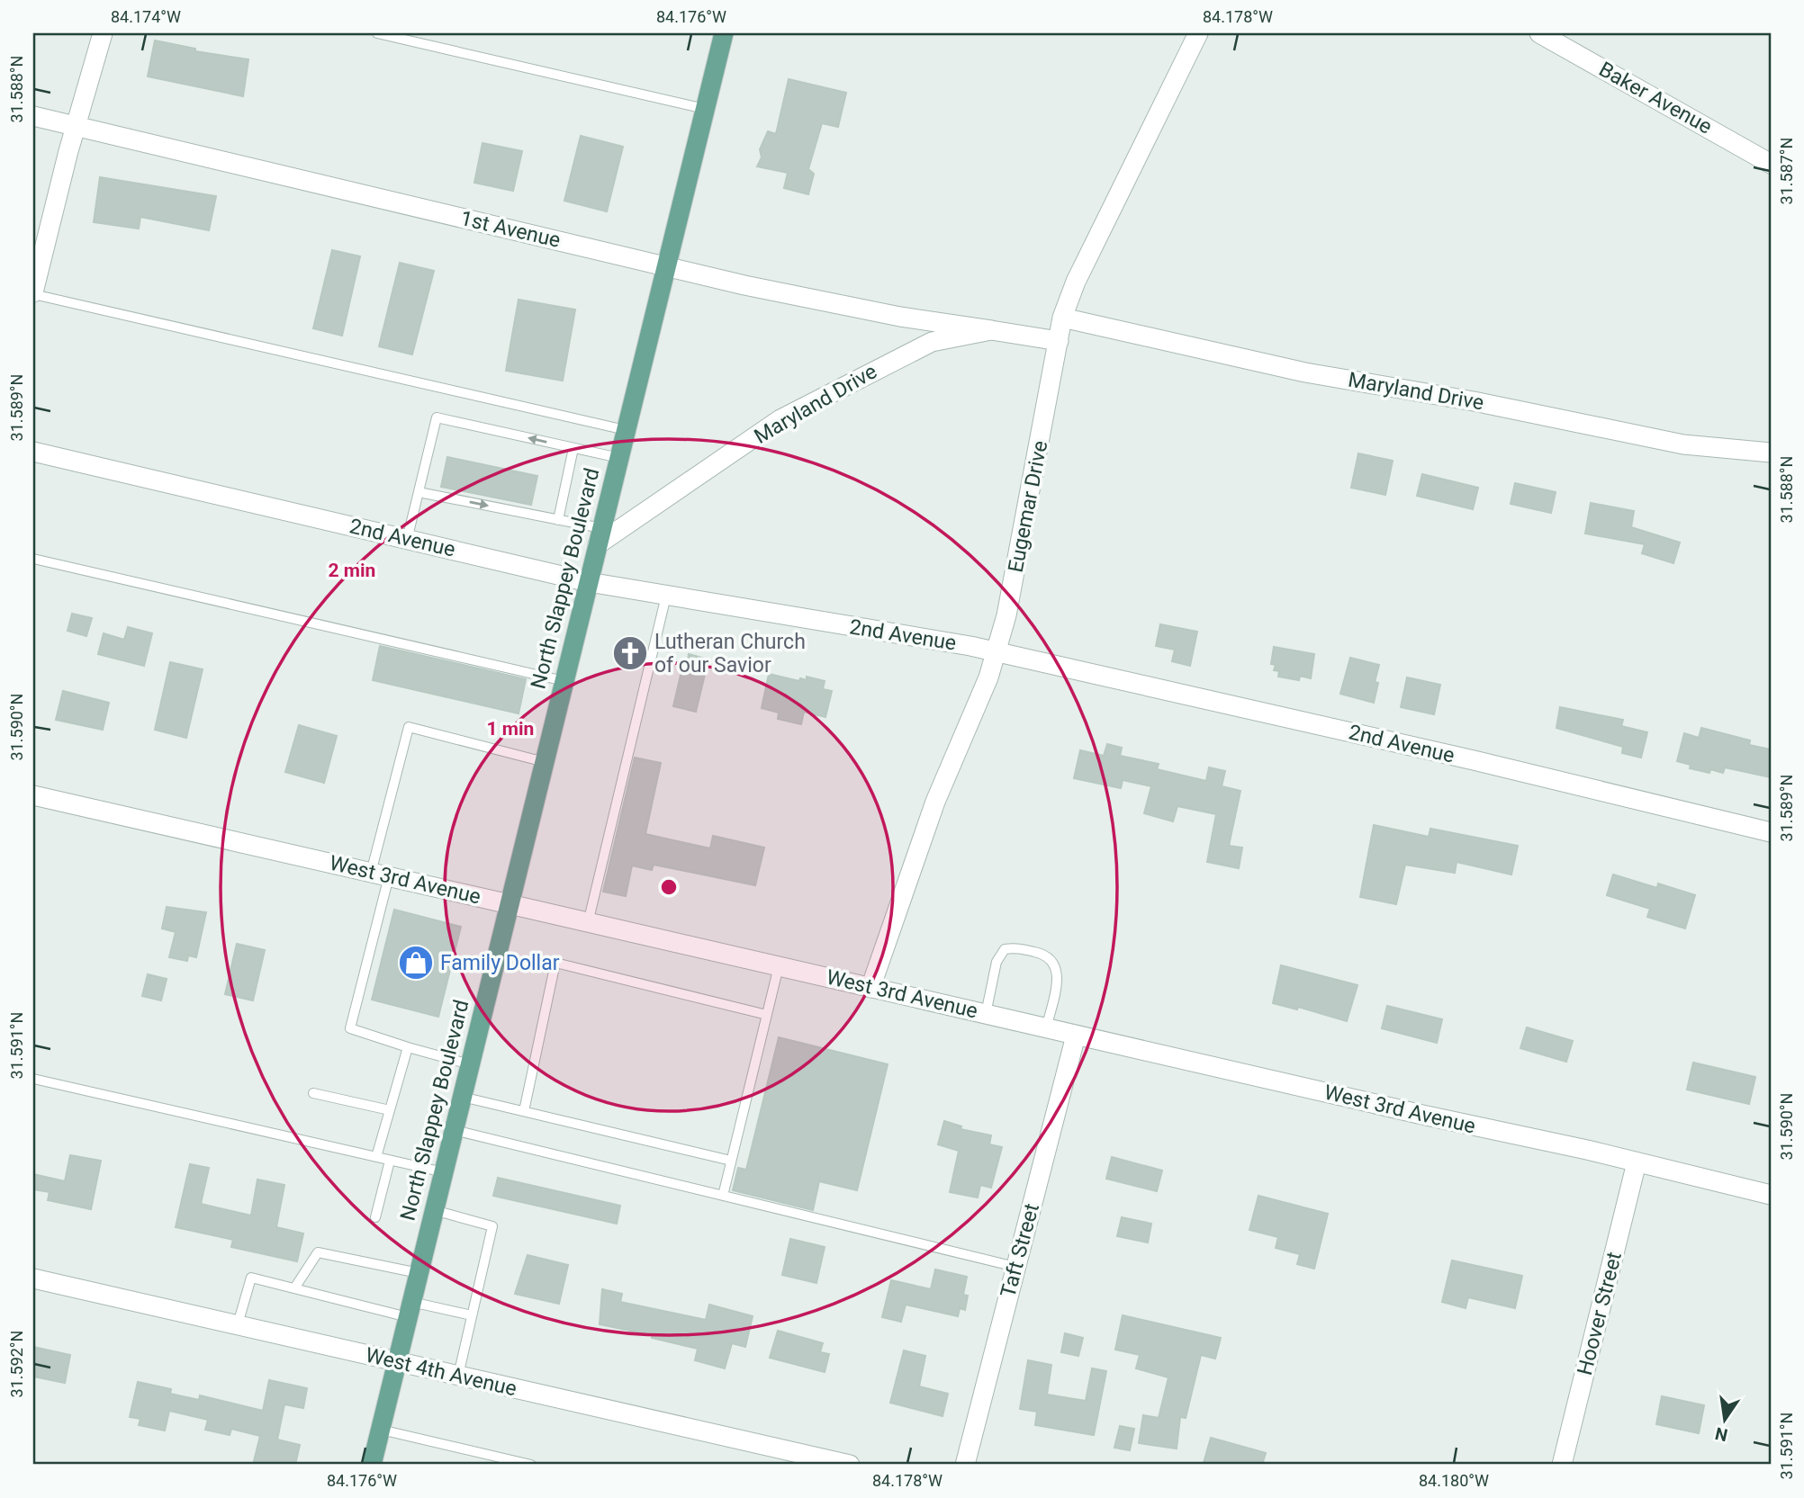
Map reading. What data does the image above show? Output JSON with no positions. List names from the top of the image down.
{
  "streets": {
    "main road": ["North Slappey Boulevard"],
    "street": [
      "Baker Avenue",
      "1st Avenue",
      "Maryland Drive",
      "Eugemar Drive",
      "2nd Avenue",
      "West 3rd Avenue",
      "Taft Street",
      "Hoover Street",
      "West 4th Avenue"
    ]
  },
  "crossings": [
    ["1st Avenue", "Maryland Drive"],
    ["1st Avenue", "North Slappey Boulevard"],
    ["Maryland Drive", "Eugemar Drive"],
    ["Maryland Drive", "North Slappey Boulevard"],
    ["Eugemar Drive", "2nd Avenue"],
    ["Eugemar Drive", "West 3rd Avenue"],
    ["2nd Avenue", "North Slappey Boulevard"],
    ["North Slappey Boulevard", "West 3rd Avenue"],
    ["North Slappey Boulevard", "West 4th Avenue"],
    ["West 3rd Avenue", "Taft Street"],
    ["West 3rd Avenue", "Hoover Street"]
  ],
  "places": {
    "church": ["Lutheran Church of our Savior"],
    "shop": ["Family Dollar"]
  },
  "north": "bottom",
  "coordinates": [
    "84.174°W",
    "84.176°W",
    "84.178°W",
    "31.588°N",
    "31.587°N",
    "31.589°N",
    "31.590°N",
    "31.591°N",
    "31.592°N",
    "84.180°W"
  ],
  "rings": ["2 min", "1 min"]
}
